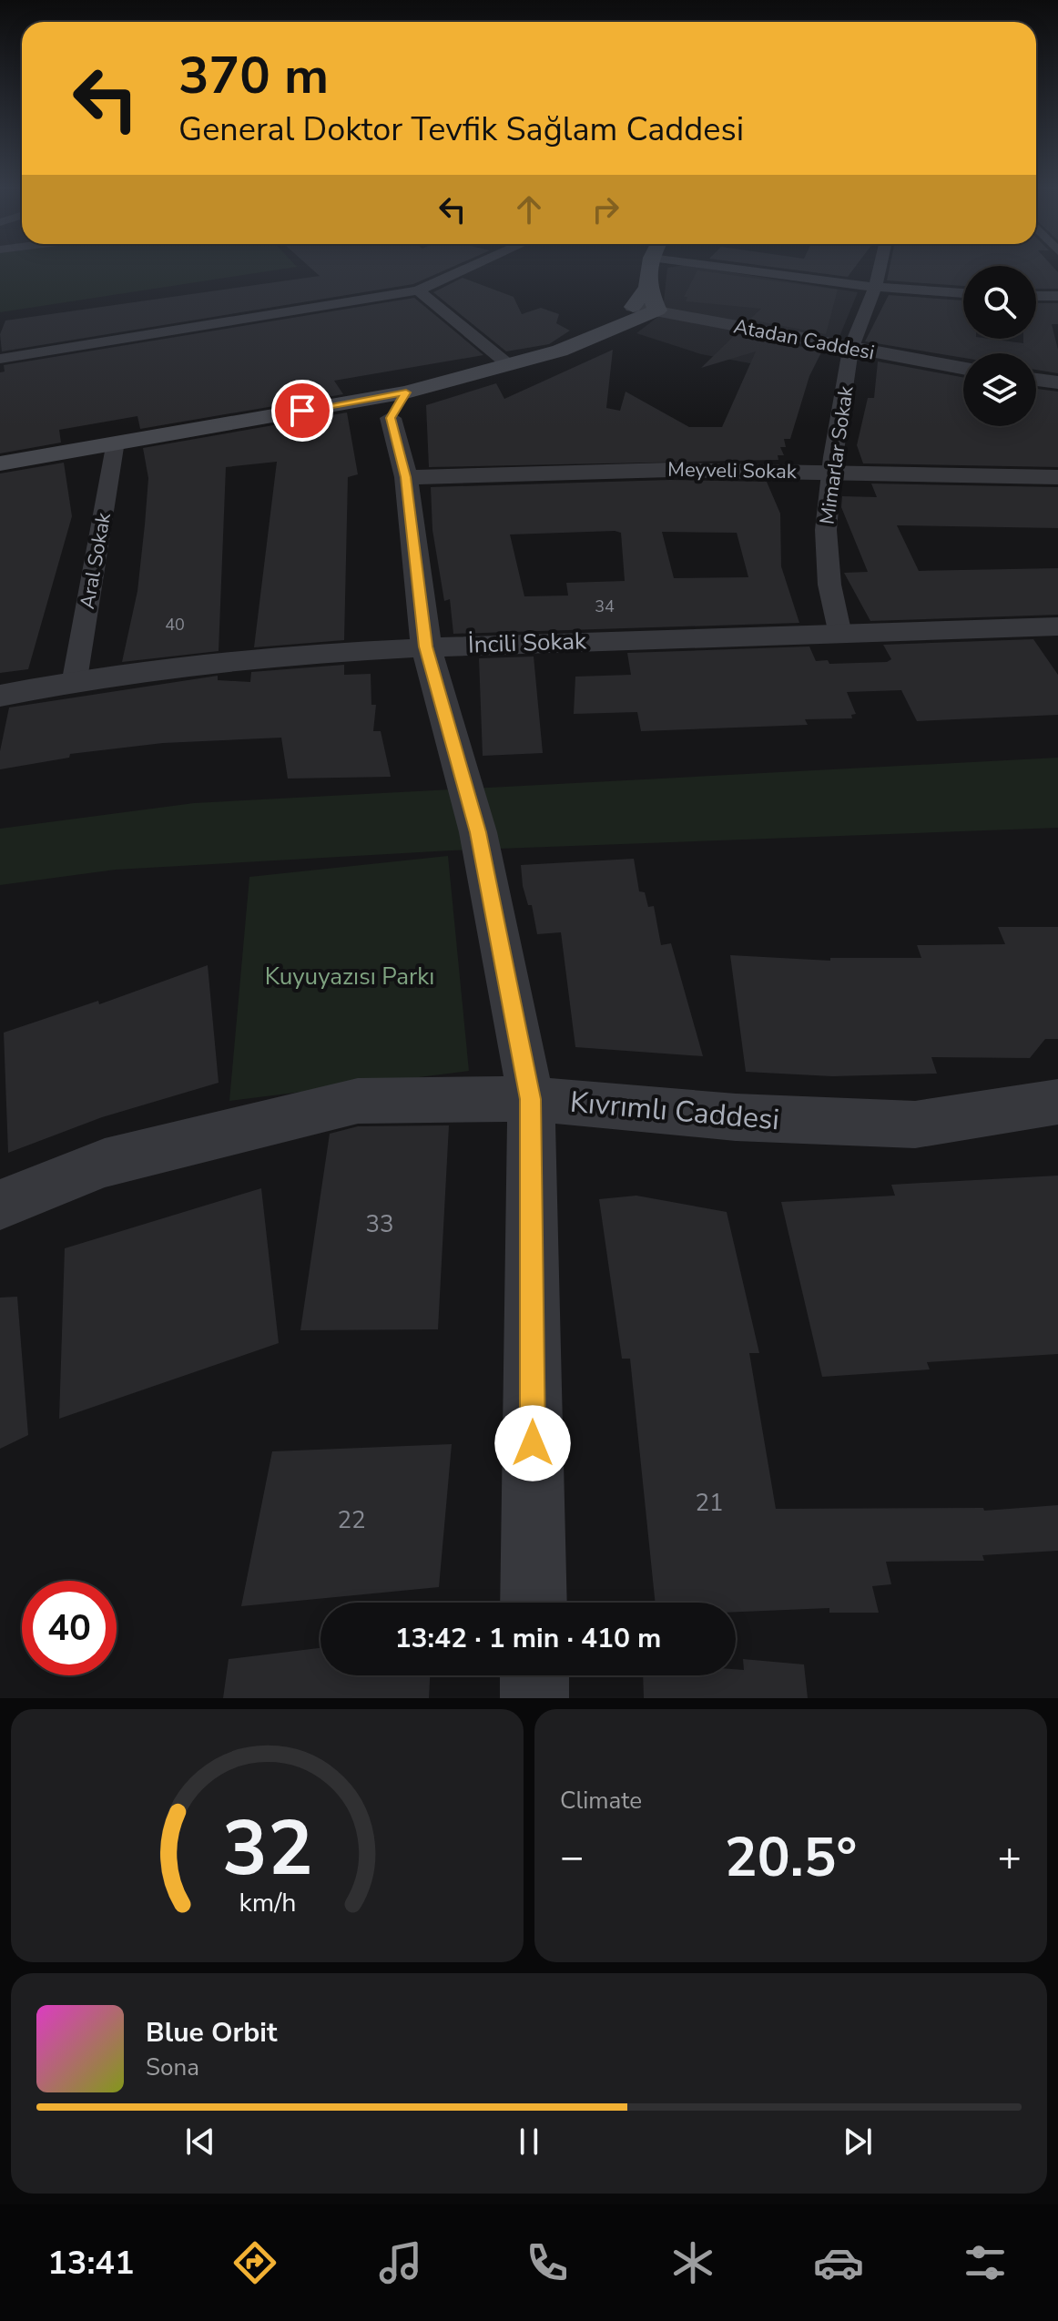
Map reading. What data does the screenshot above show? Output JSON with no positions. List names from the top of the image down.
{
  "streets": {
    "street": [
      "Atadan Caddesi",
      "Mimarlar Sokak",
      "Meyveli Sokak",
      "Aral Sokak",
      "İncili Sokak",
      "Kıvrımlı Caddesi"
    ]
  },
  "crossings": [
    ["Atadan Caddesi", "Mimarlar Sokak"],
    ["Mimarlar Sokak", "Meyveli Sokak"],
    ["Mimarlar Sokak", "İncili Sokak"],
    ["Aral Sokak", "İncili Sokak"]
  ],
  "parks": ["Kuyuyazısı Parkı"],
  "house_numbers": [
    "34",
    "40",
    "33",
    "21",
    "22"
  ],
  "page": {
    "turn": ["370 m", "General Doktor Tevfik Sağlam Caddesi"],
    "limit": "40",
    "trip": "13:42 · 1 min · 410 m",
    "tile": "Climate",
    "heat": ["−", "20.5°", "+"],
    "song": ["Blue Orbit", "Sona"],
    "tabs": "13:41",
    "gauge": ["32", "km/h"]
  }
}
